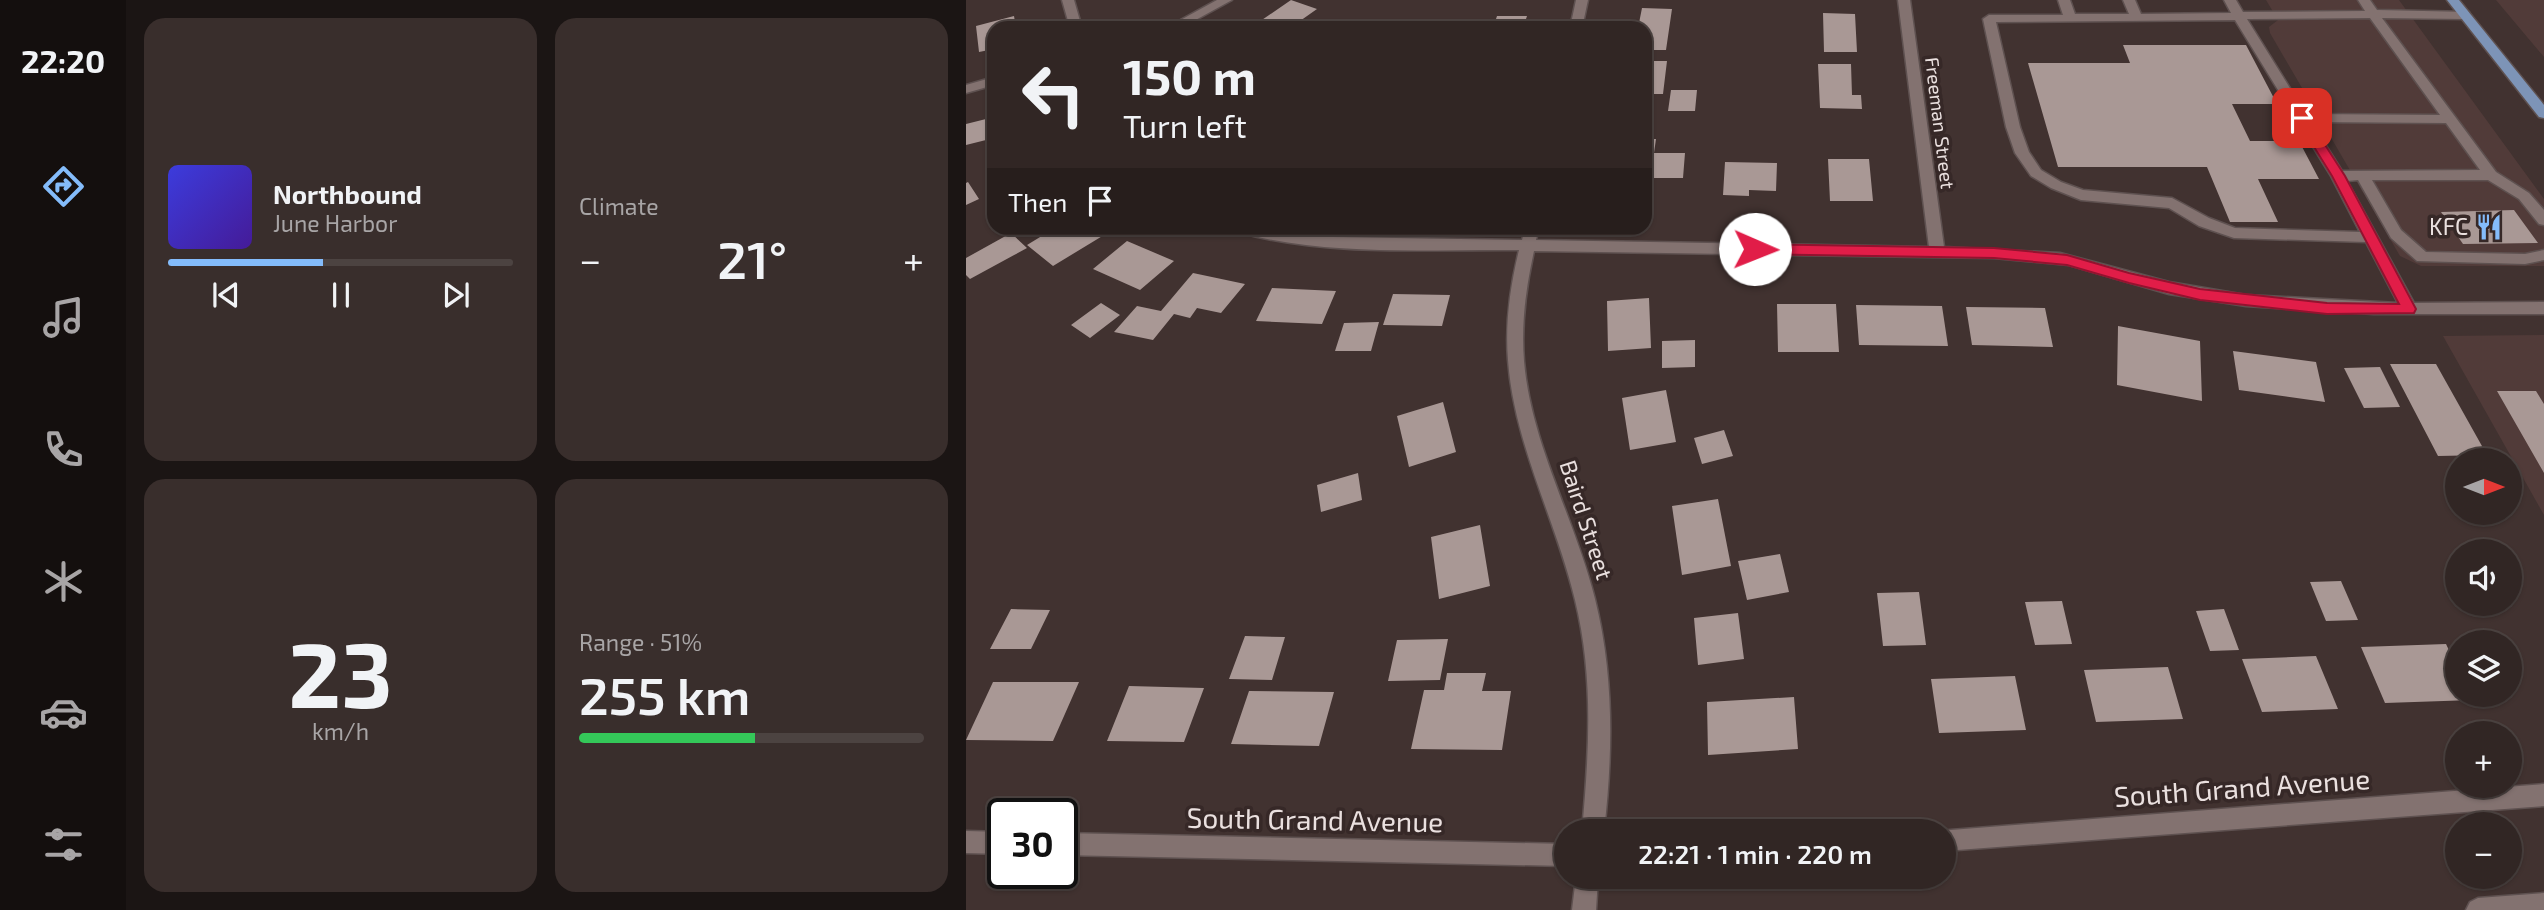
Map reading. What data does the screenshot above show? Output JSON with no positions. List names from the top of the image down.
{
  "streets": {
    "street": ["Freeman Street", "Baird Street", "South Grand Avenue"]
  },
  "places": {
    "restaurant": ["KFC"]
  },
  "north": "right",
  "page": {
    "tabs": "22:20",
    "tile": [
      "Climate",
      ["23", "km/h"],
      ["Range · 51%", "255 km"]
    ],
    "turn": ["150 m", "Turn left"],
    "song": ["Northbound", "June Harbor"],
    "then": "Then",
    "heat": ["−", "21°", "+"],
    "map_buttons": ["+", "−"],
    "limit": "30",
    "trip": "22:21 · 1 min · 220 m"
  }
}
